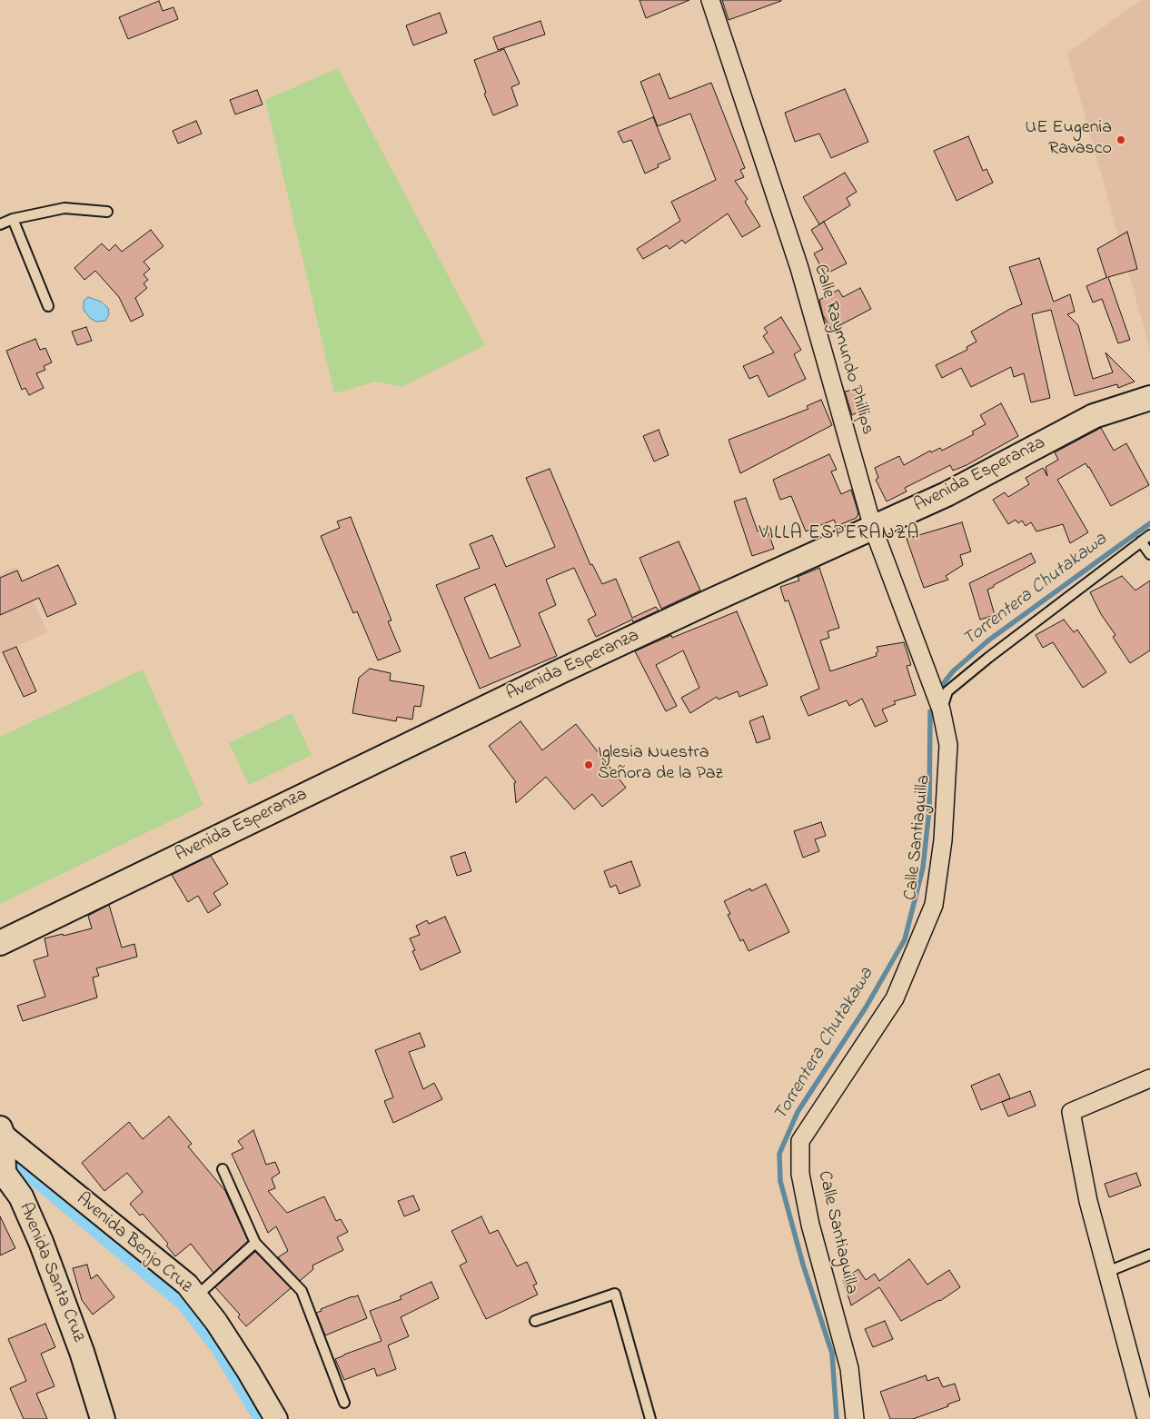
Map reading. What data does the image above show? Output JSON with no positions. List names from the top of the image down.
{
  "streets": {
    "main road": ["Avenida Esperanza", "Avenida Santa Cruz"],
    "street": ["Calle Raymundo Phillips", "Calle Santiaguilla", "Avenida Benjo Cruz"]
  },
  "crossings": [
    ["Calle Raymundo Phillips", "Avenida Esperanza"],
    ["Calle Raymundo Phillips", "Calle Santiaguilla"],
    ["Avenida Benjo Cruz", "Avenida Santa Cruz"]
  ],
  "districts": ["VILLA ESPERANZA"],
  "water": ["Torrentera Chutakawa"],
  "places": ["UE Eugenia Ravasco", "Iglesia Nuestra Señora de la Paz"]
}
